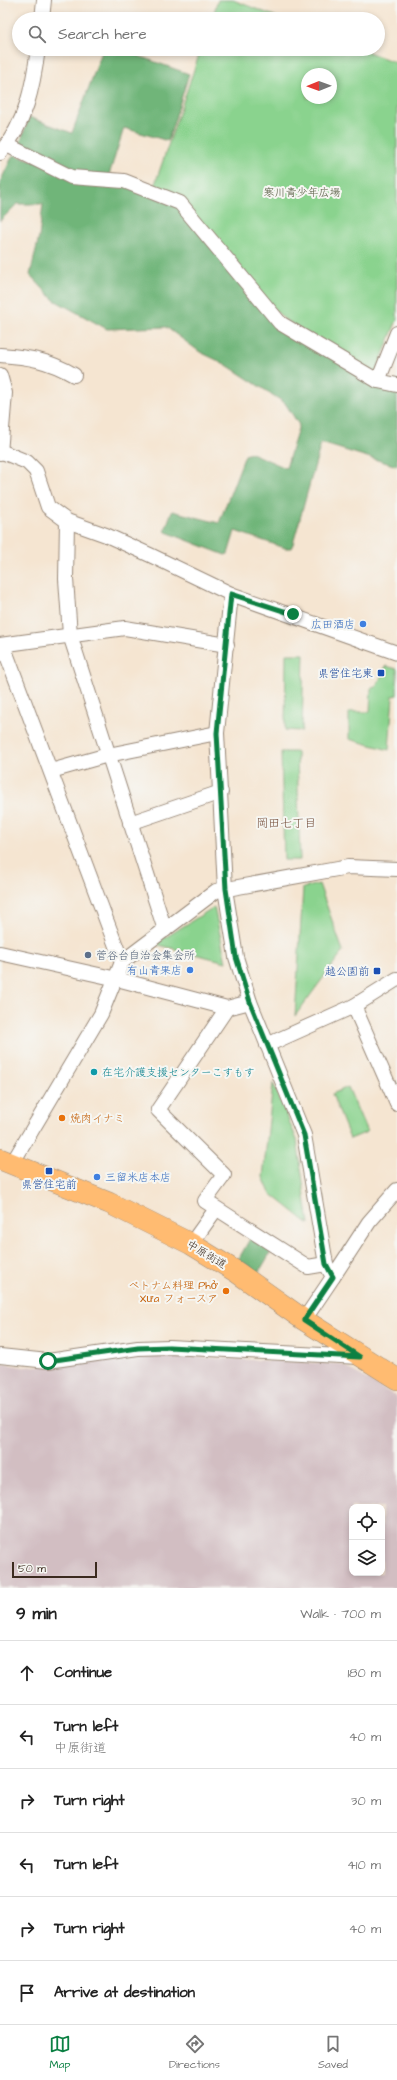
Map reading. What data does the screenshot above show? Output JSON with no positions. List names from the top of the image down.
{
  "streets": {
    "main road": ["中原街道"]
  },
  "districts": ["岡田七丁目"],
  "parks": ["寒川青少年広場"],
  "places": {
    "other": [
      "広田酒店",
      "菅谷台自治会集会所",
      "有山青果店",
      "在宅介護支援センターこすもす",
      "焼肉イナミ",
      "三留米店本店",
      "ベトナム料理 Phở Xưa フォースア"
    ],
    "transit": ["県営住宅東", "越公園前", "県営住宅前"]
  },
  "scale_bar": "50 m",
  "north": "left",
  "page": {
    "search": "Search here",
    "scale": "50 m",
    "heading": ["9 min", "Walk · 700 m"],
    "list": [
      ["Continue", "180 m"],
      ["Turn left", "中原街道", "40 m"],
      ["Turn right", "30 m"],
      ["Turn left", "410 m"],
      ["Turn right", "40 m"],
      "Arrive at destination"
    ],
    "nav": ["Map", "Directions", "Saved"]
  }
}
